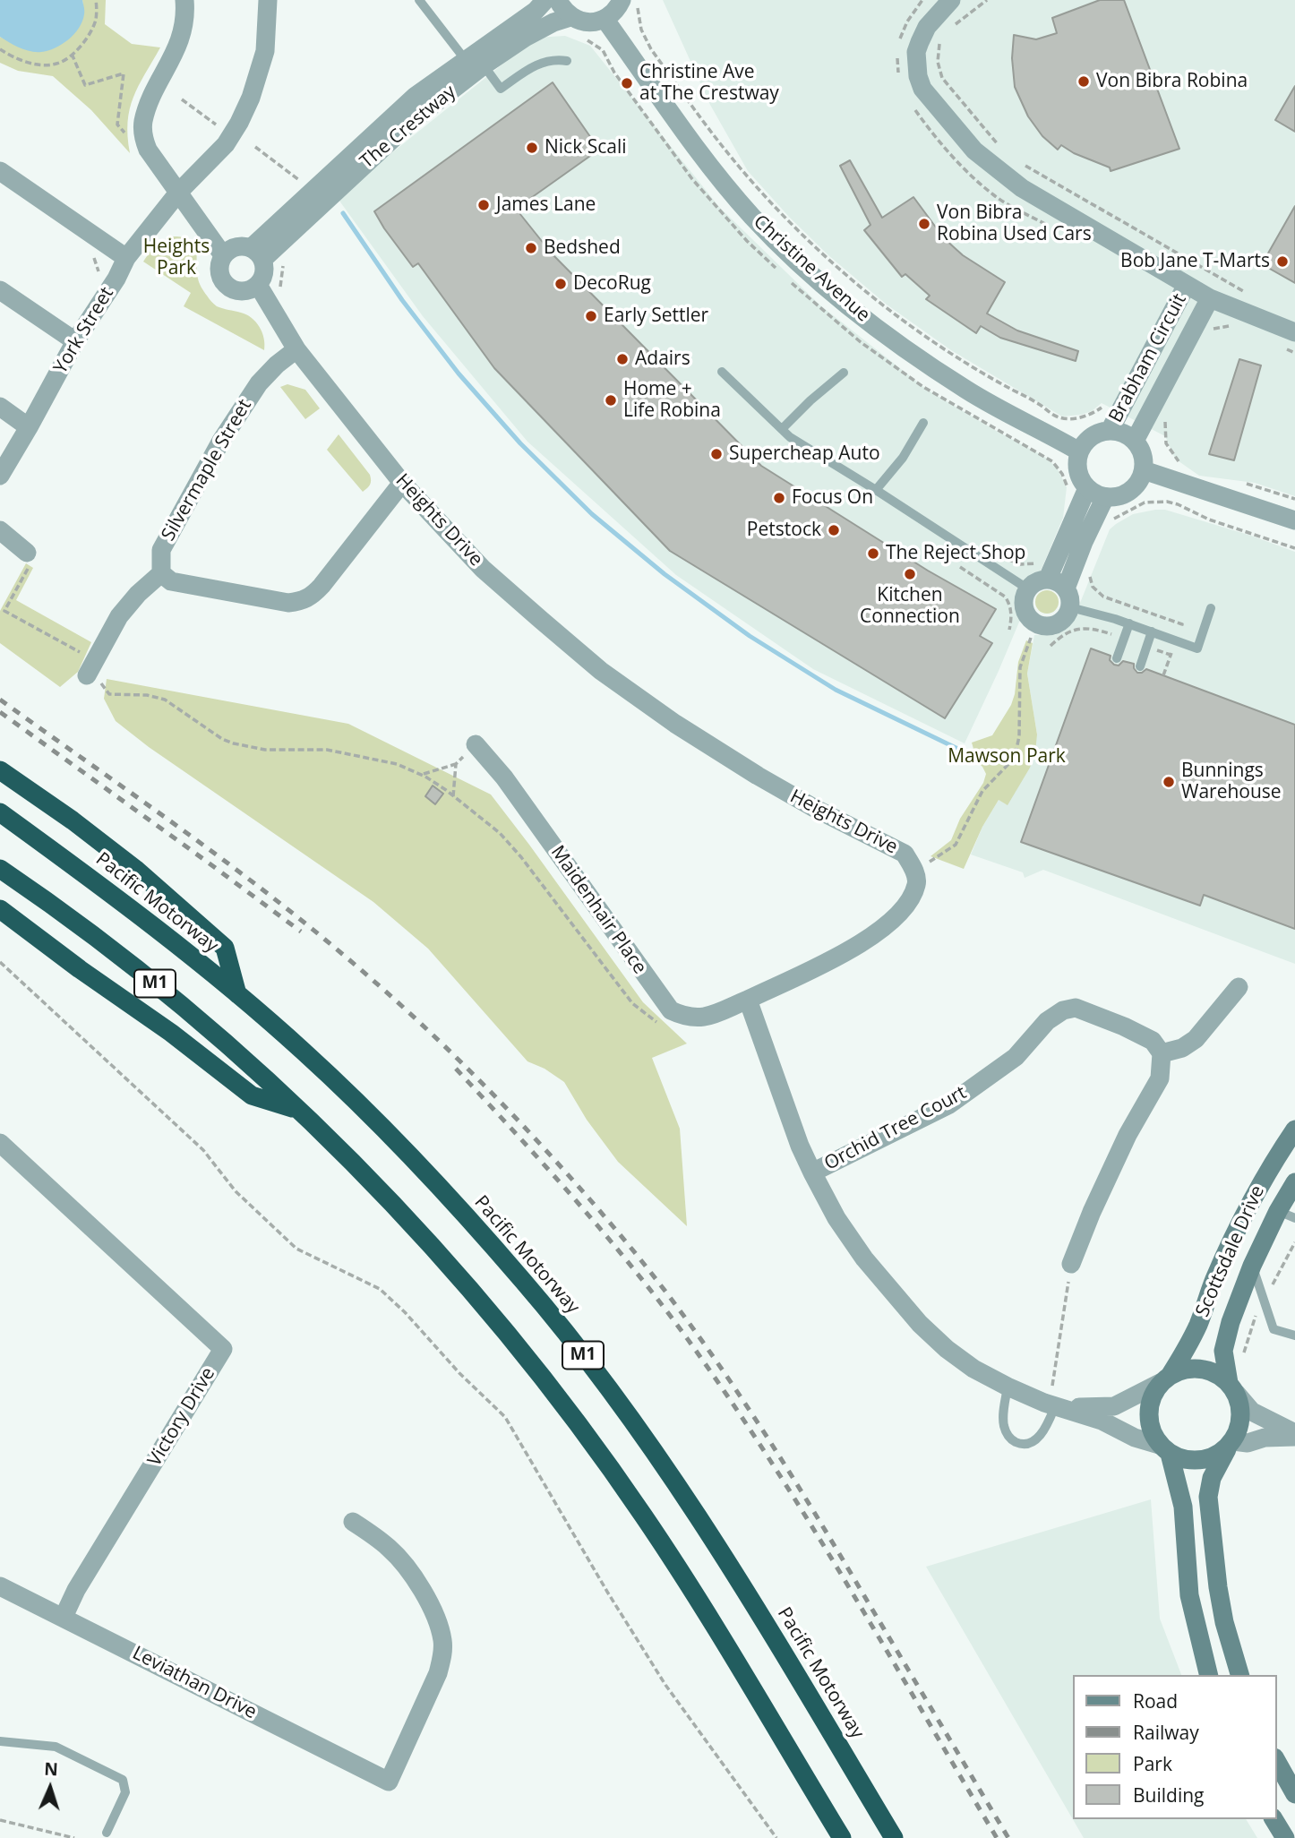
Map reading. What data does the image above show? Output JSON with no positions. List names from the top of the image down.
{
  "streets": {
    "highway": ["Pacific Motorway", "M1"],
    "main road": ["Scottsdale Drive"],
    "street": [
      "The Crestway",
      "Christine Avenue",
      "York Street",
      "Brabham Circuit",
      "Silvermaple Street",
      "Heights Drive",
      "Maidenhair Place",
      "Orchid Tree Court",
      "Victory Drive",
      "Leviathan Drive"
    ]
  },
  "crossings": [
    ["The Crestway", "Heights Drive"],
    ["Christine Avenue", "Brabham Circuit"],
    ["Silvermaple Street", "Heights Drive"],
    ["Heights Drive", "Maidenhair Place"],
    ["Victory Drive", "Leviathan Drive"]
  ],
  "parks": ["Heights Park", "Mawson Park"],
  "places": [
    "Von Bibra Robina",
    "Christine Ave at The Crestway",
    "Nick Scali",
    "James Lane",
    "Von Bibra Robina Used Cars",
    "Bedshed",
    "Bob Jane T-Marts",
    "DecoRug",
    "Early Settler",
    "Adairs",
    "Home + Life Robina",
    "Supercheap Auto",
    "Focus On",
    "Petstock",
    "The Reject Shop",
    "Kitchen Connection",
    "Bunnings Warehouse"
  ],
  "legend": [
    "Road",
    "Railway",
    "Park",
    "Building"
  ],
  "north": "top"
}
